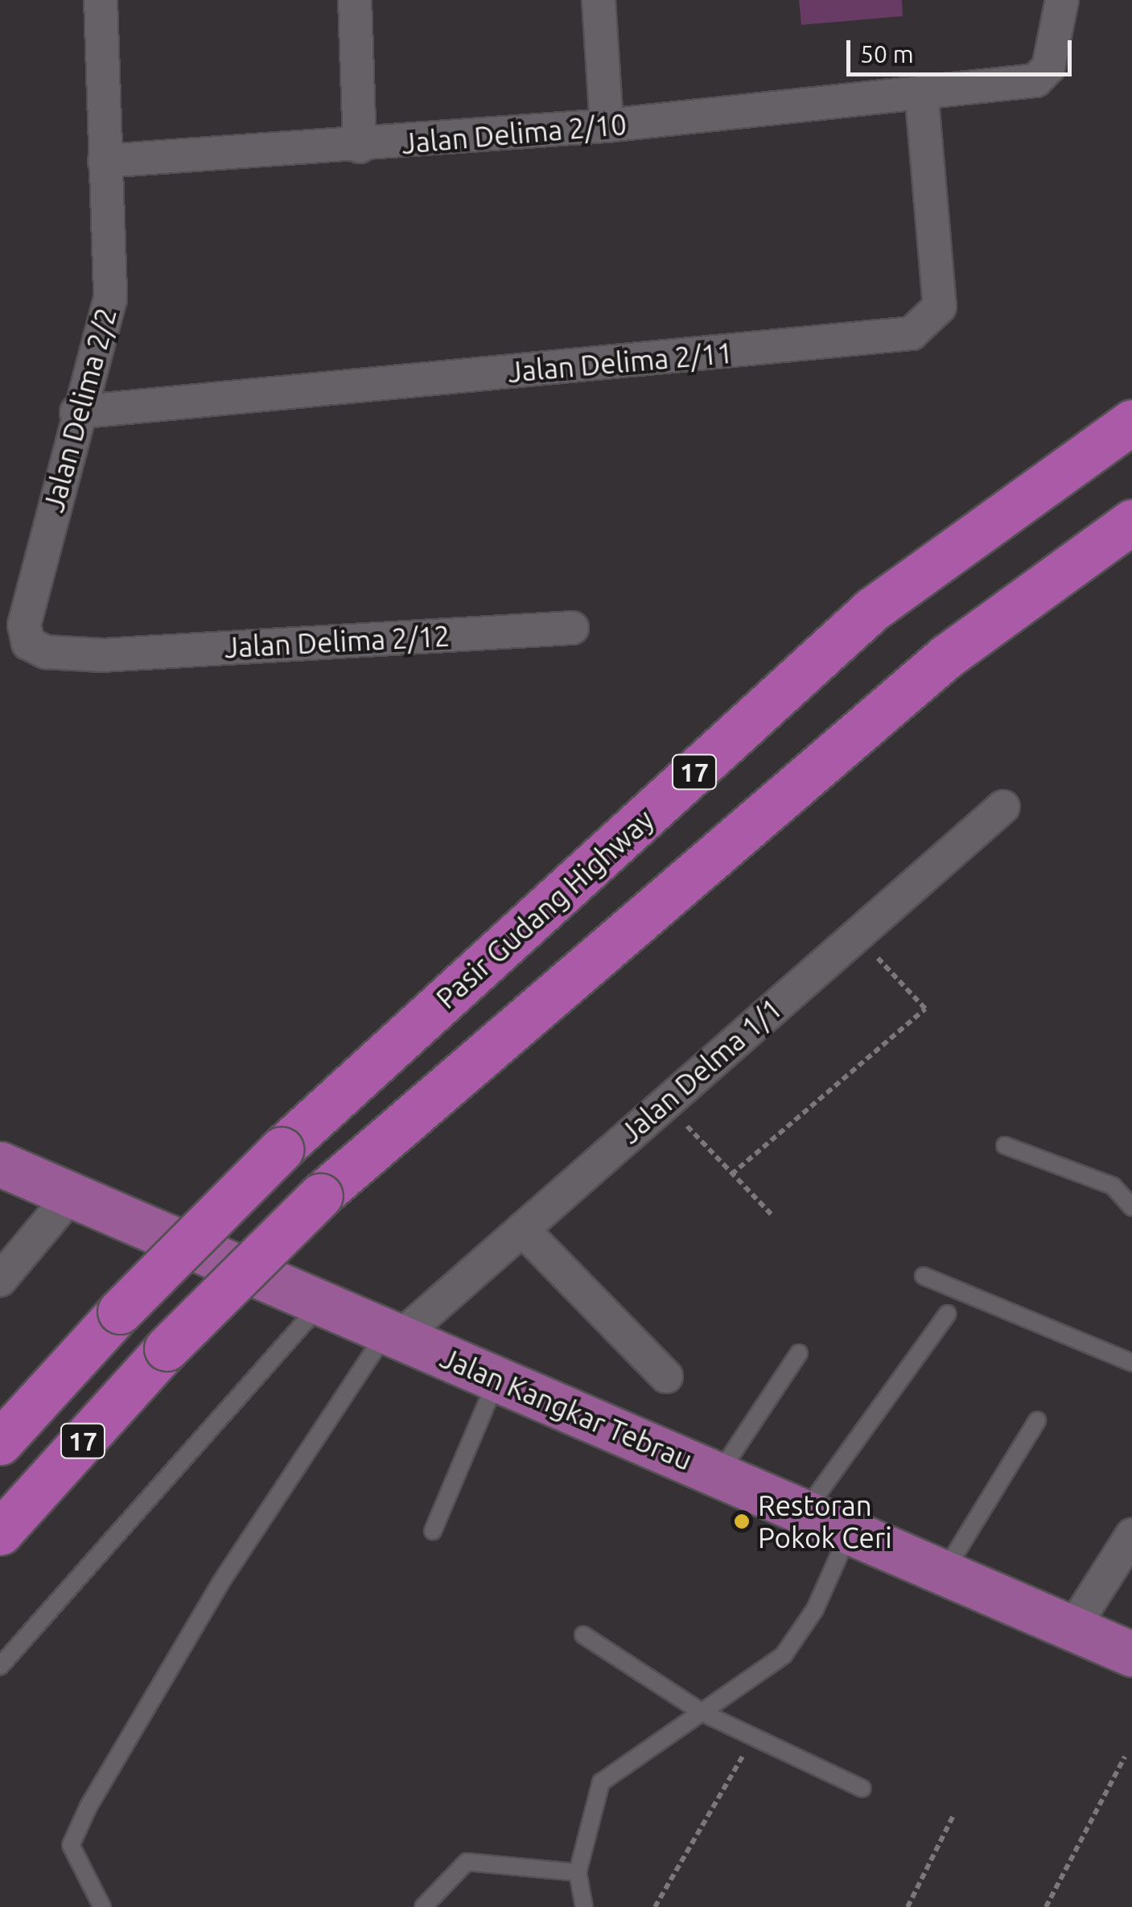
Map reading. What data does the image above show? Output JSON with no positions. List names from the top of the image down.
{
  "streets": {
    "highway": ["17", "Pasir Gudang Highway"],
    "main road": ["Jalan Kangkar Tebrau"],
    "street": [
      "Jalan Delima 2/10",
      "Jalan Delima 2/11",
      "Jalan Delima 2/2",
      "Jalan Delima 2/12",
      "Jalan Delma 1/1"
    ]
  },
  "crossings": [
    ["Jalan Delima 2/10", "Jalan Delima 2/11"],
    ["Jalan Delima 2/10", "Jalan Delima 2/2"],
    ["Jalan Delima 2/11", "Jalan Delima 2/2"],
    ["Jalan Delima 2/2", "Jalan Delima 2/12"],
    ["Jalan Delma 1/1", "Jalan Kangkar Tebrau"]
  ],
  "places": ["Restoran Pokok Ceri"],
  "scale_bar": "50 m"
}
